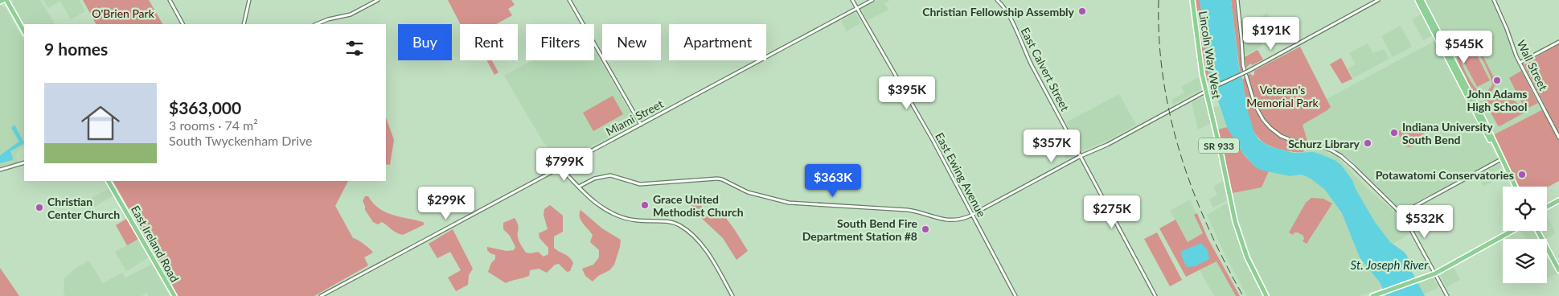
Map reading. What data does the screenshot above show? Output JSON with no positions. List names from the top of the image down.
{
  "streets": {
    "main road": ["Lincoln Way West", "SR 933", "East Ireland Road"],
    "street": [
      "Wall Street",
      "East Calvert Street",
      "Miami Street",
      "East Ewing Avenue"
    ]
  },
  "crossings": [
    ["Miami Street", "East Ewing Avenue"]
  ],
  "water": ["St. Joseph River"],
  "parks": ["O'Brien Park", "Veteran's Memorial Park"],
  "places": [
    "Christian Fellowship Assembly",
    "John Adams High School",
    "Indiana University South Bend",
    "Schurz Library",
    "Potawatomi Conservatories",
    "Grace United Methodist Church",
    "Christian Center Church",
    "South Bend Fire Department Station #8"
  ],
  "page": {
    "price": [
      "$191K",
      "$545K",
      "$395K",
      "$357K",
      "$799K",
      "$363K",
      "$299K",
      "$275K",
      "$532K"
    ],
    "chip": [
      "Buy",
      "Rent",
      "Filters",
      "New",
      "Apartment"
    ],
    "heading": "9 homes",
    "list": [
      {
        "name": "$363,000",
        "note": "3 rooms · 74 m² · South Twyckenham Drive"
      }
    ]
  }
}
